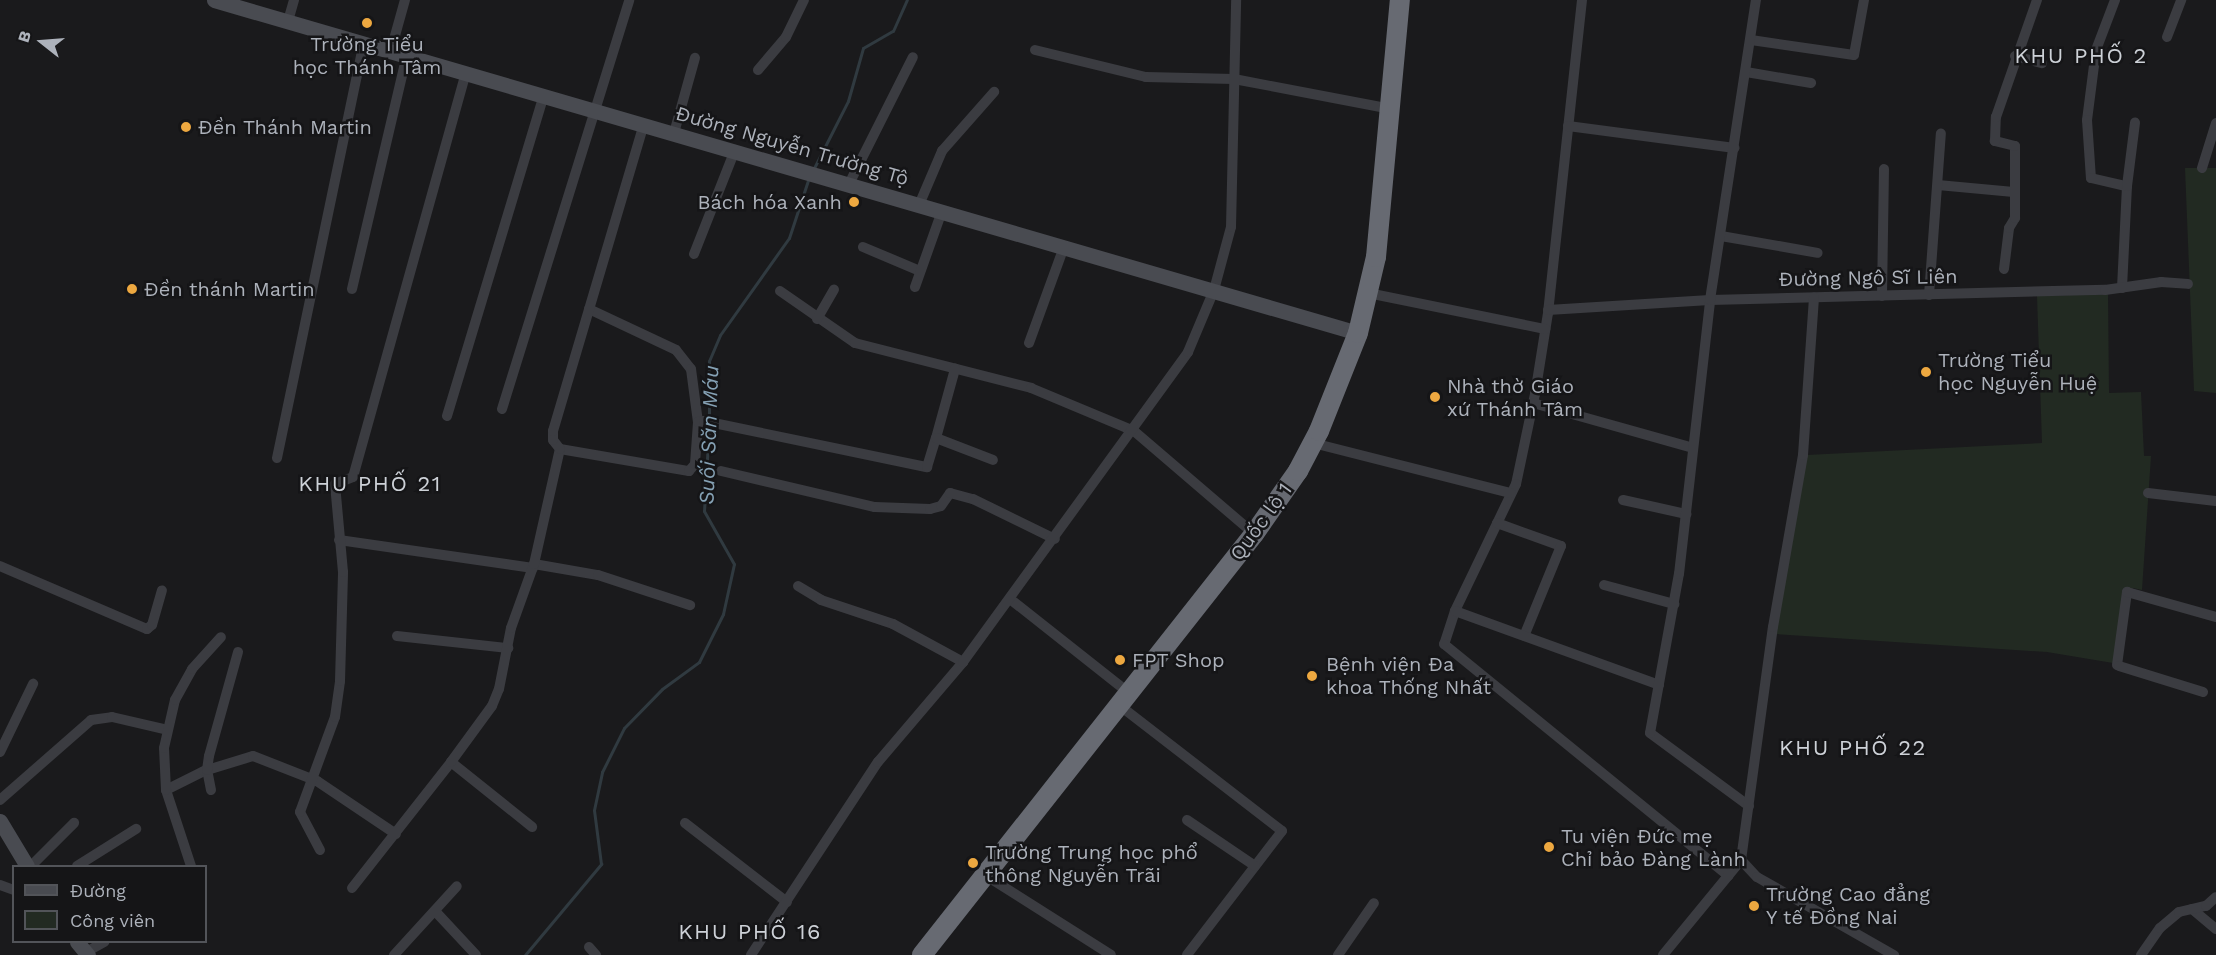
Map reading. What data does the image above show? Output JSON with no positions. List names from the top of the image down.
{
  "streets": {
    "highway": ["Quốc lộ 1"],
    "main road": ["Đường Nguyễn Trường Tộ"],
    "street": ["Đường Ngô Sĩ Liên"]
  },
  "crossings": [
    ["Đường Nguyễn Trường Tộ", "Quốc lộ 1"]
  ],
  "districts": [
    "KHU PHỐ 2",
    "KHU PHỐ 21",
    "KHU PHỐ 22",
    "KHU PHỐ 16"
  ],
  "water": ["Suối Săn Máu"],
  "places": [
    "Trường Tiểu học Thánh Tâm",
    "Đền Thánh Martin",
    "Bách hóa Xanh",
    "Đền thánh Martin",
    "Trường Tiểu học Nguyễn Huệ",
    "Nhà thờ Giáo xứ Thánh Tâm",
    "FPT Shop",
    "Bệnh viện Đa khoa Thống Nhất",
    "Tu viện Đức mẹ Chỉ bảo Đàng Lành",
    "Trường Trung học phổ thông Nguyễn Trãi",
    "Trường Cao đẳng Y tế Đồng Nai"
  ],
  "legend": ["Đường", "Công viên"],
  "north": "left"
}
